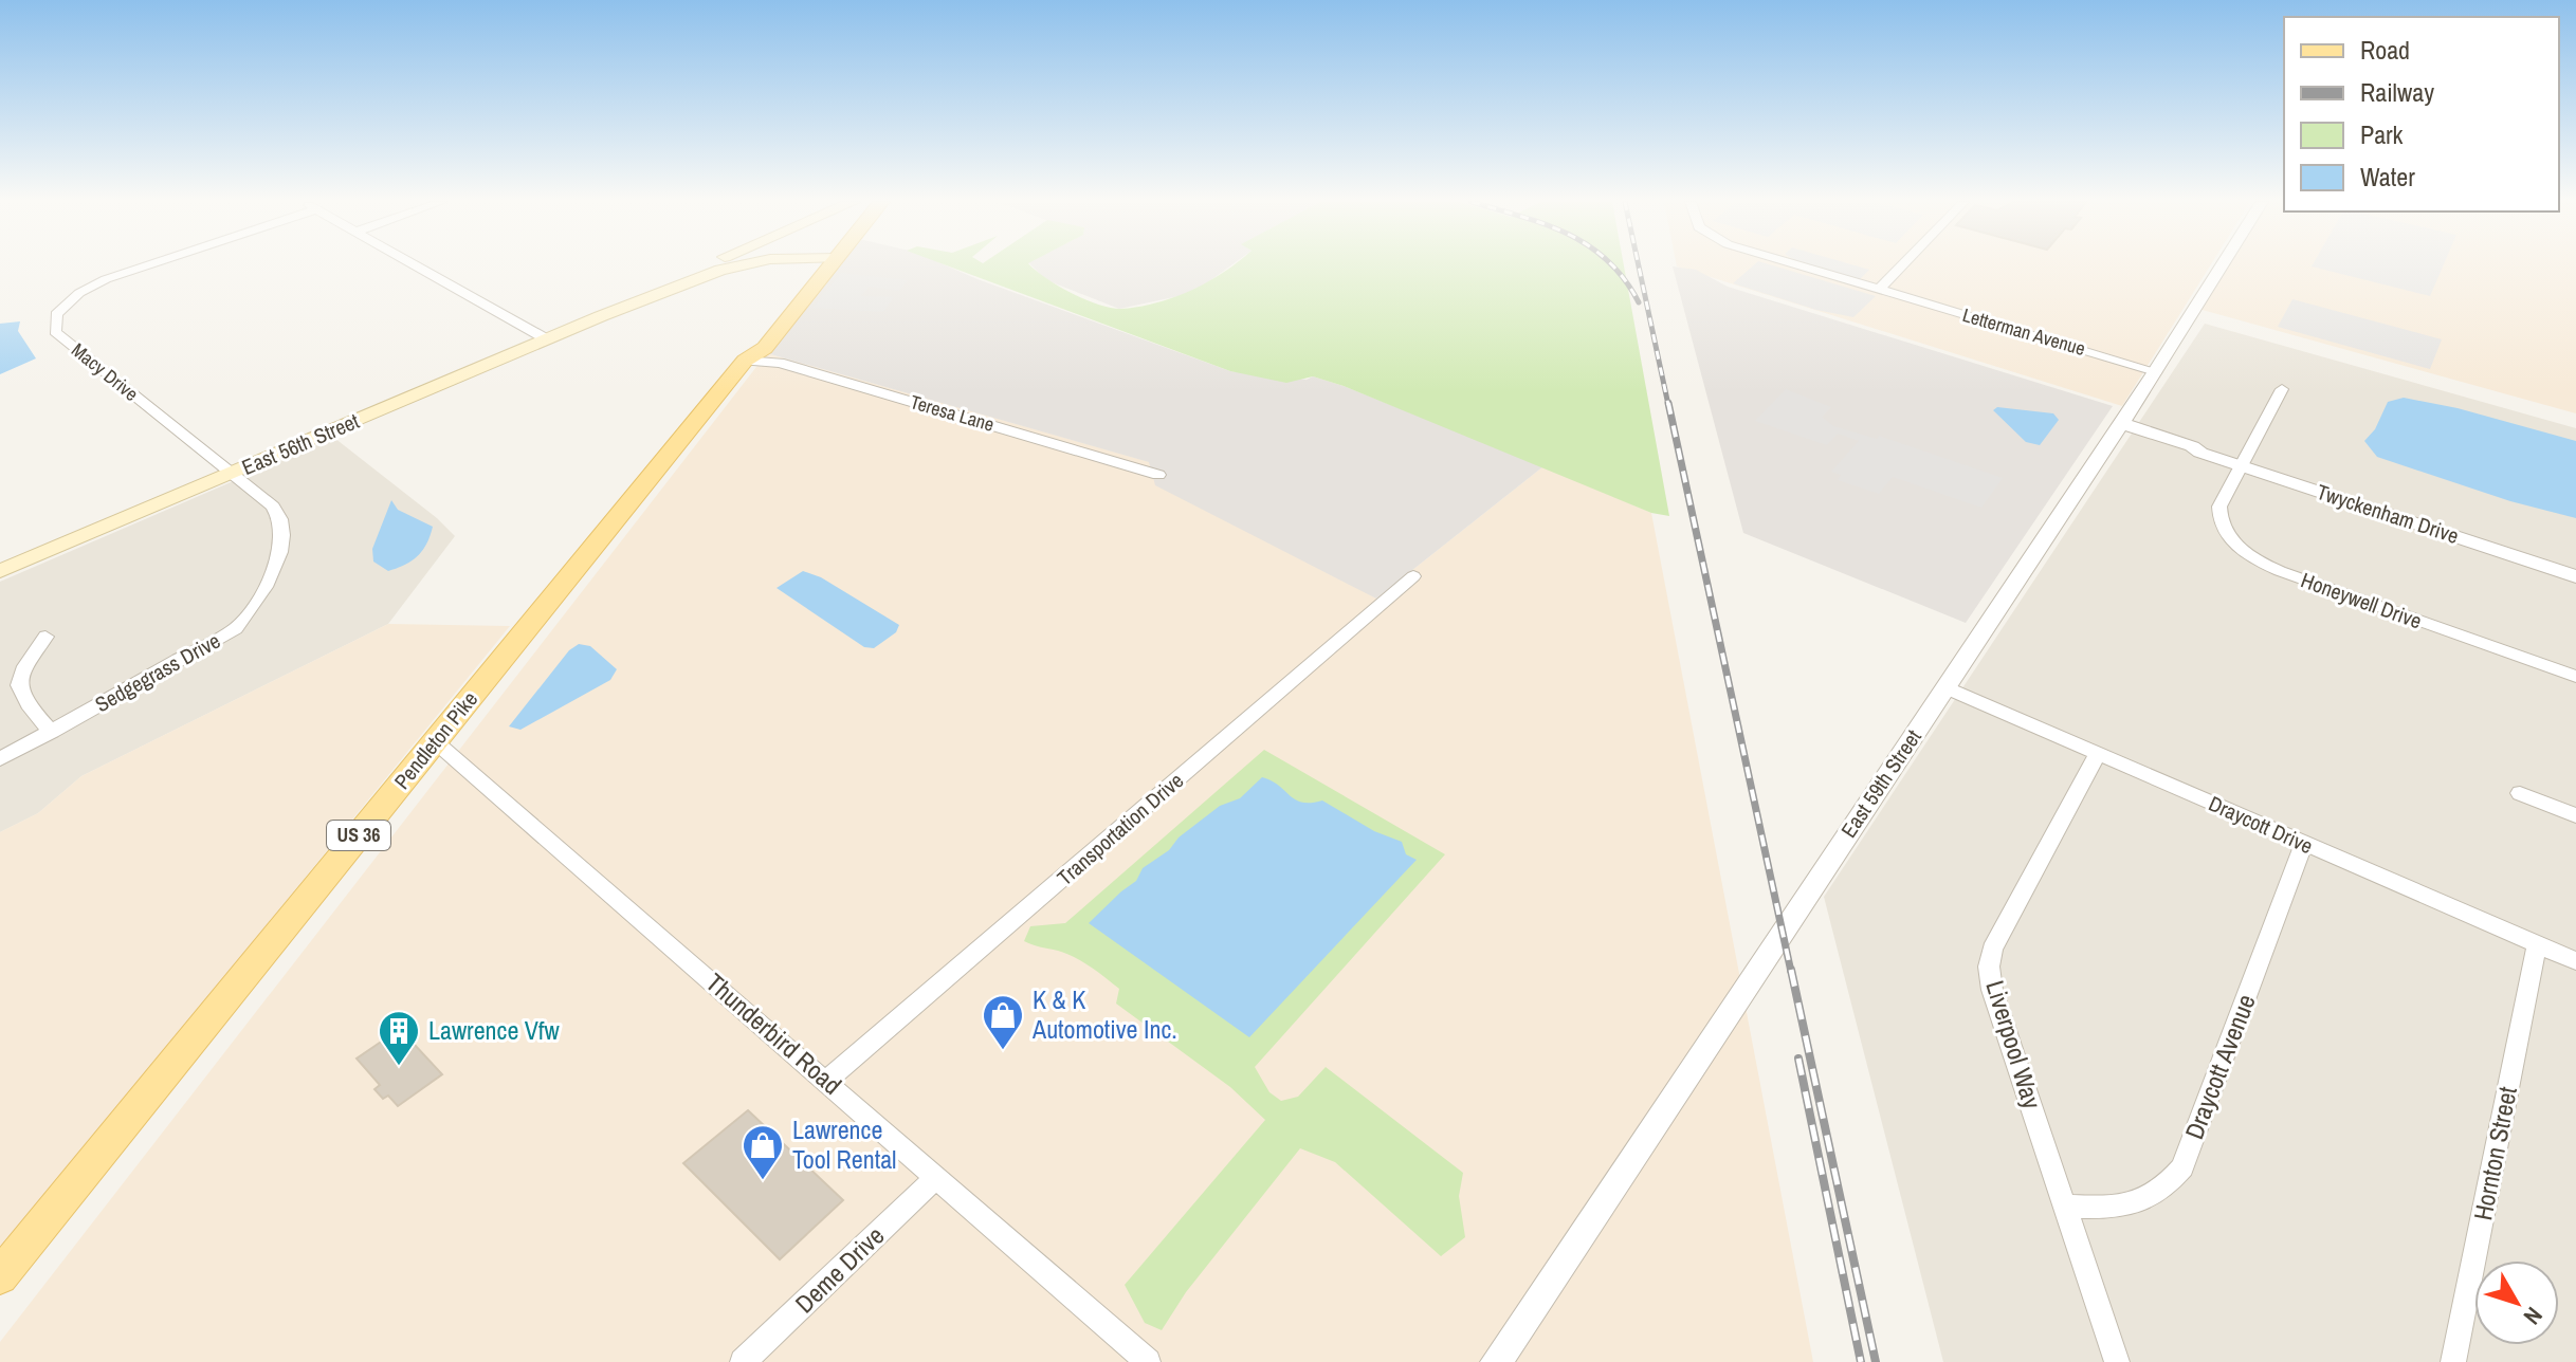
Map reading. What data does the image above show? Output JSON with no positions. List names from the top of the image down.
{
  "streets": {
    "main road": ["East 56th Street", "Pendleton Pike", "US 36"],
    "street": [
      "Letterman Avenue",
      "Macy Drive",
      "Teresa Lane",
      "Twyckenham Drive",
      "Honeywell Drive",
      "Sedgegrass Drive",
      "East 59th Street",
      "Draycott Drive",
      "Transportation Drive",
      "Thunderbird Road",
      "Liverpool Way",
      "Draycott Avenue",
      "Hornton Street",
      "Deme Drive"
    ]
  },
  "crossings": [
    ["Letterman Avenue", "East 59th Street"],
    ["Macy Drive", "East 56th Street"],
    ["Macy Drive", "Sedgegrass Drive"],
    ["Teresa Lane", "Pendleton Pike"],
    ["East 56th Street", "Sedgegrass Drive"],
    ["Twyckenham Drive", "Honeywell Drive"],
    ["Twyckenham Drive", "East 59th Street"],
    ["Pendleton Pike", "Thunderbird Road"],
    ["East 59th Street", "Draycott Drive"],
    ["Draycott Drive", "Liverpool Way"],
    ["Draycott Drive", "Draycott Avenue"],
    ["Draycott Drive", "Hornton Street"],
    ["Transportation Drive", "Thunderbird Road"],
    ["Thunderbird Road", "Deme Drive"],
    ["Liverpool Way", "Draycott Avenue"]
  ],
  "places": {
    "shop": ["K & K Automotive Inc.", "Lawrence Tool Rental"],
    "building": ["Lawrence Vfw"]
  },
  "legend": [
    "Road",
    "Railway",
    "Park",
    "Water"
  ],
  "north": "bottom right"
}
